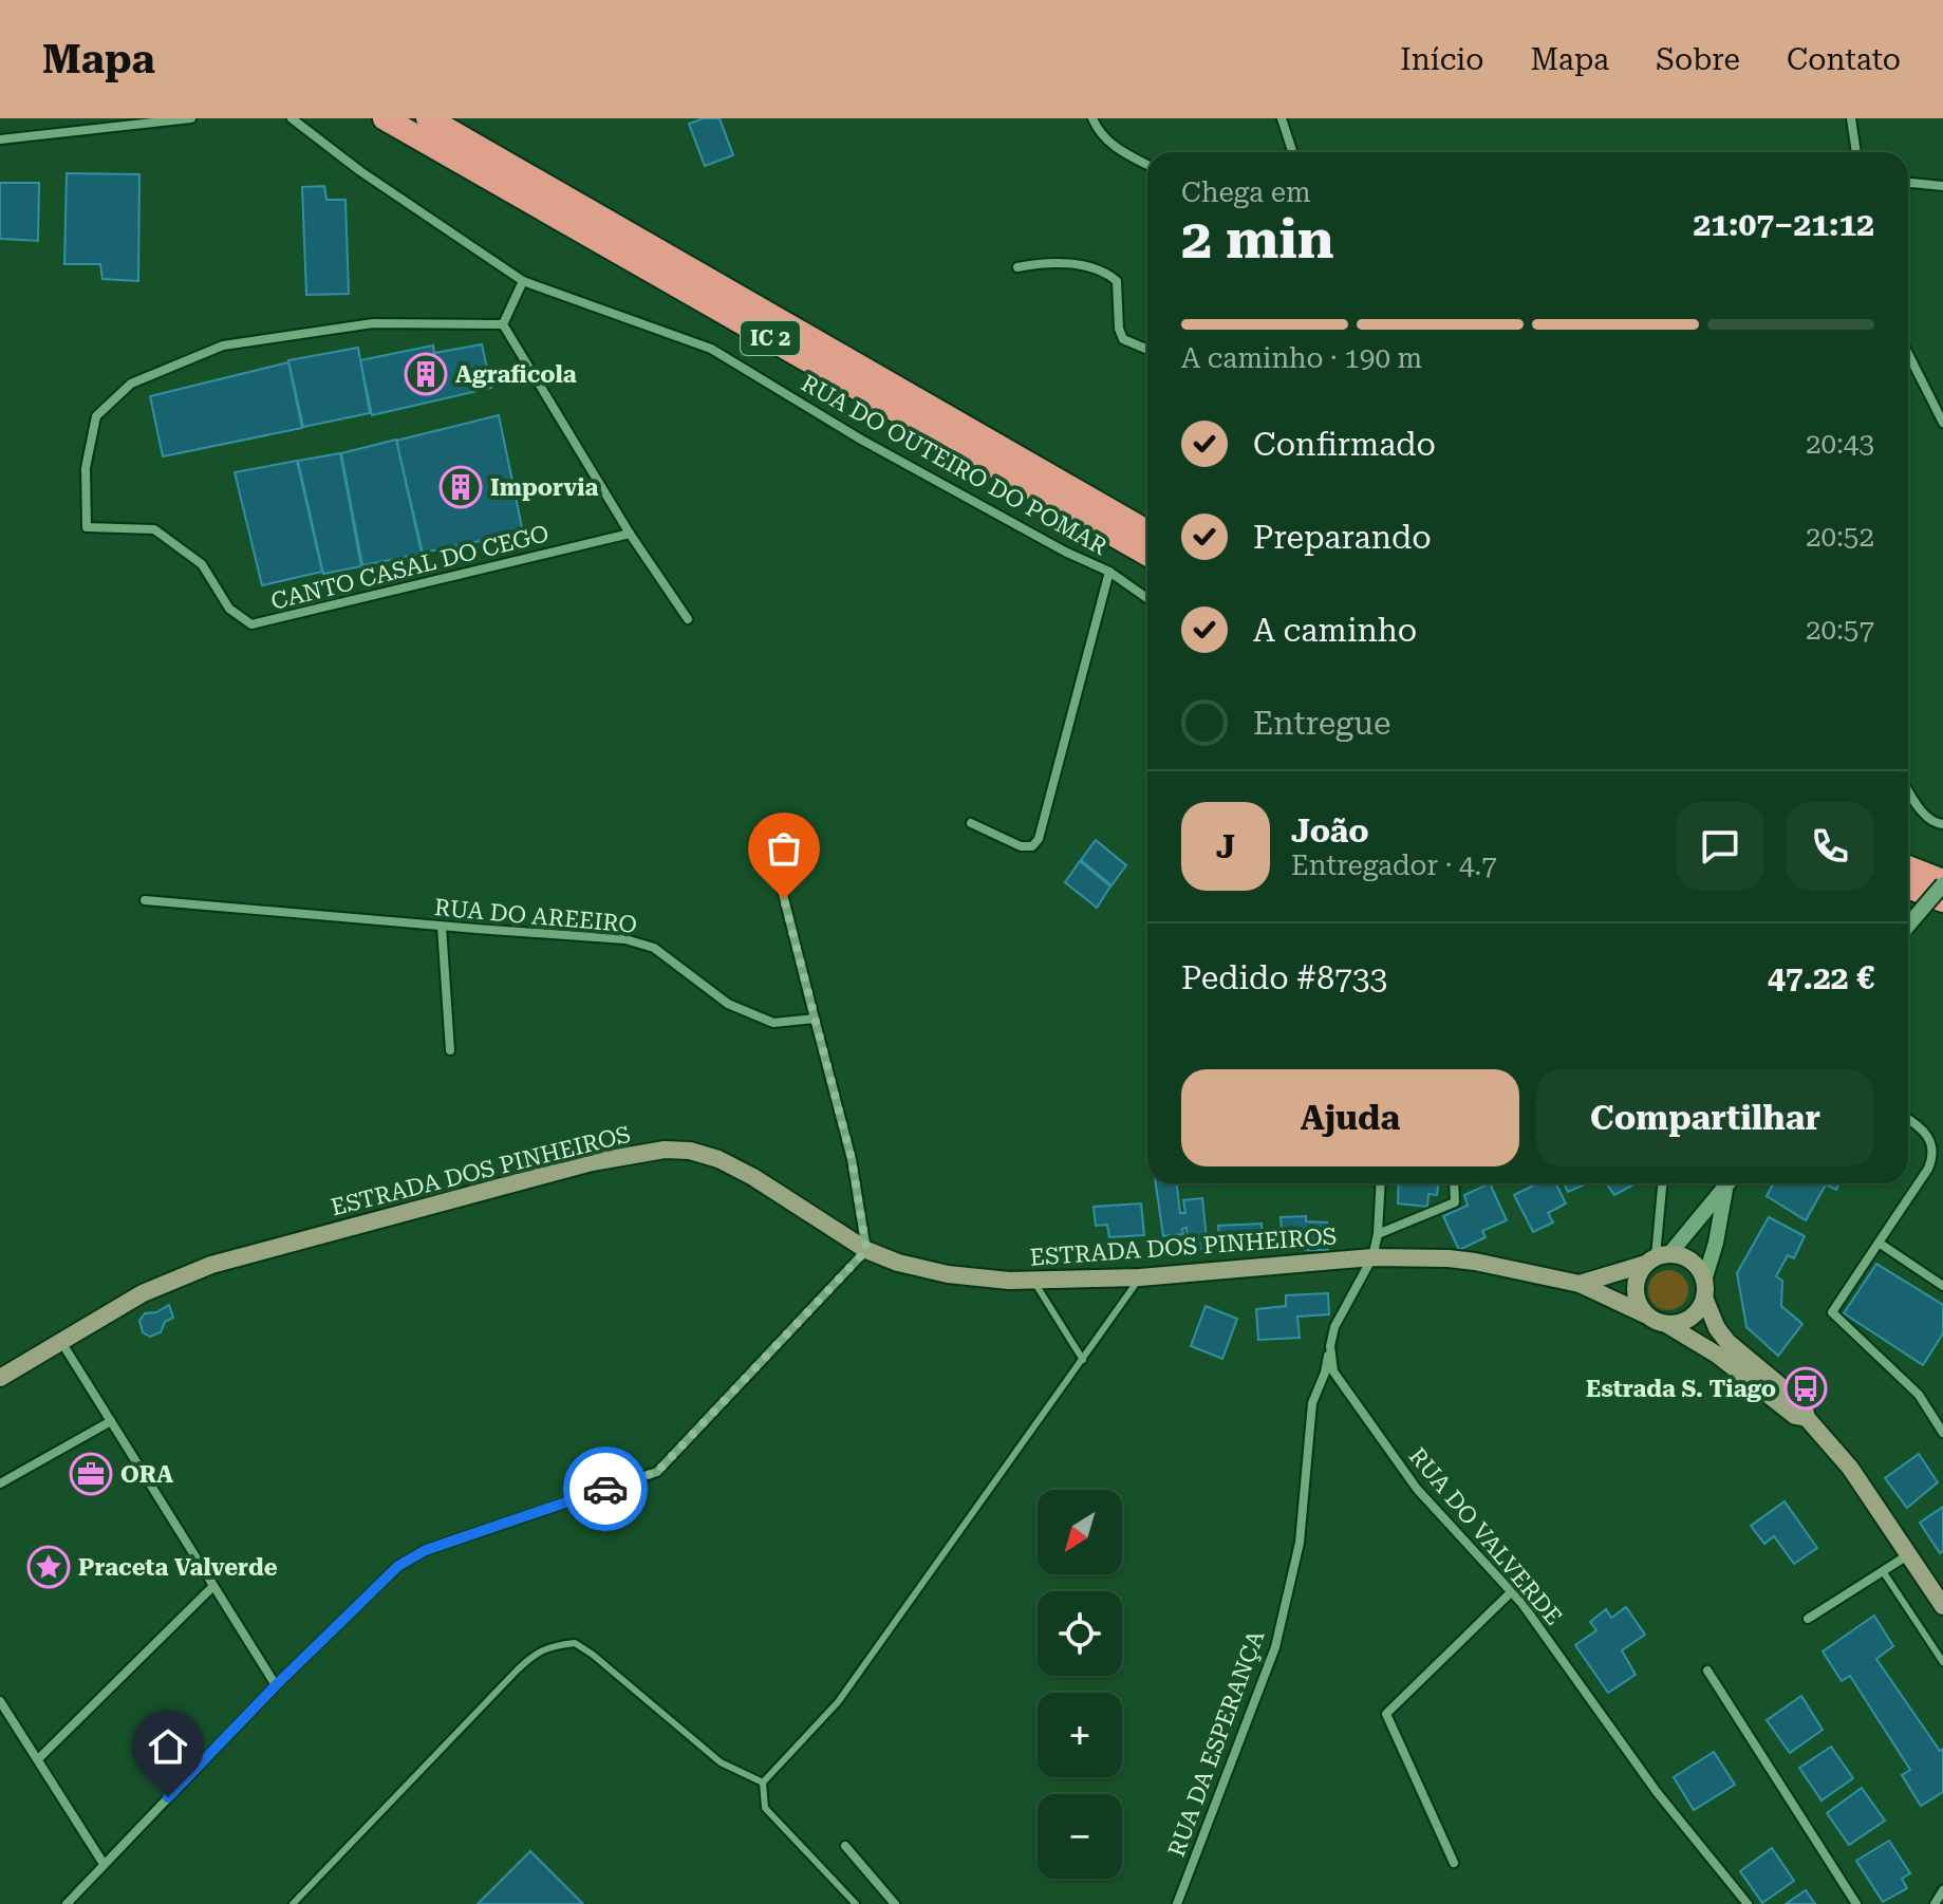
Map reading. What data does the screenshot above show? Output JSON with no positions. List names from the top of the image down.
{
  "streets": {
    "highway": ["IC 2"],
    "main road": ["ESTRADA DOS PINHEIROS"],
    "street": [
      "RUA DO OUTEIRO DO POMAR",
      "CANTO CASAL DO CEGO",
      "RUA DO AREEIRO",
      "RUA DO VALVERDE",
      "RUA DA ESPERANÇA"
    ]
  },
  "crossings": [
    ["RUA DO VALVERDE", "RUA DA ESPERANÇA"]
  ],
  "places": {
    "building": ["Agraficola", "Imporvia"],
    "bus stop": ["Estrada S. Tiago"],
    "office": ["ORA"],
    "place": ["Praceta Valverde"]
  },
  "north": "bottom left",
  "page": {
    "header": "Mapa",
    "nav": [
      "Início",
      "Mapa",
      "Sobre",
      "Contato"
    ],
    "heading": ["2 min", "Chega em", "21:07–21:12"],
    "panel": [
      "João",
      "Entregador · 4.7",
      "Pedido #8733",
      "47.22 €"
    ],
    "bar": "A caminho · 190 m",
    "list": [
      ["Confirmado", "20:43"],
      ["Preparando", "20:52"],
      ["A caminho", "20:57"],
      "Entregue"
    ],
    "round": "J",
    "buttons": ["Ajuda", "Compartilhar"],
    "map_buttons": ["+", "−"]
  }
}
